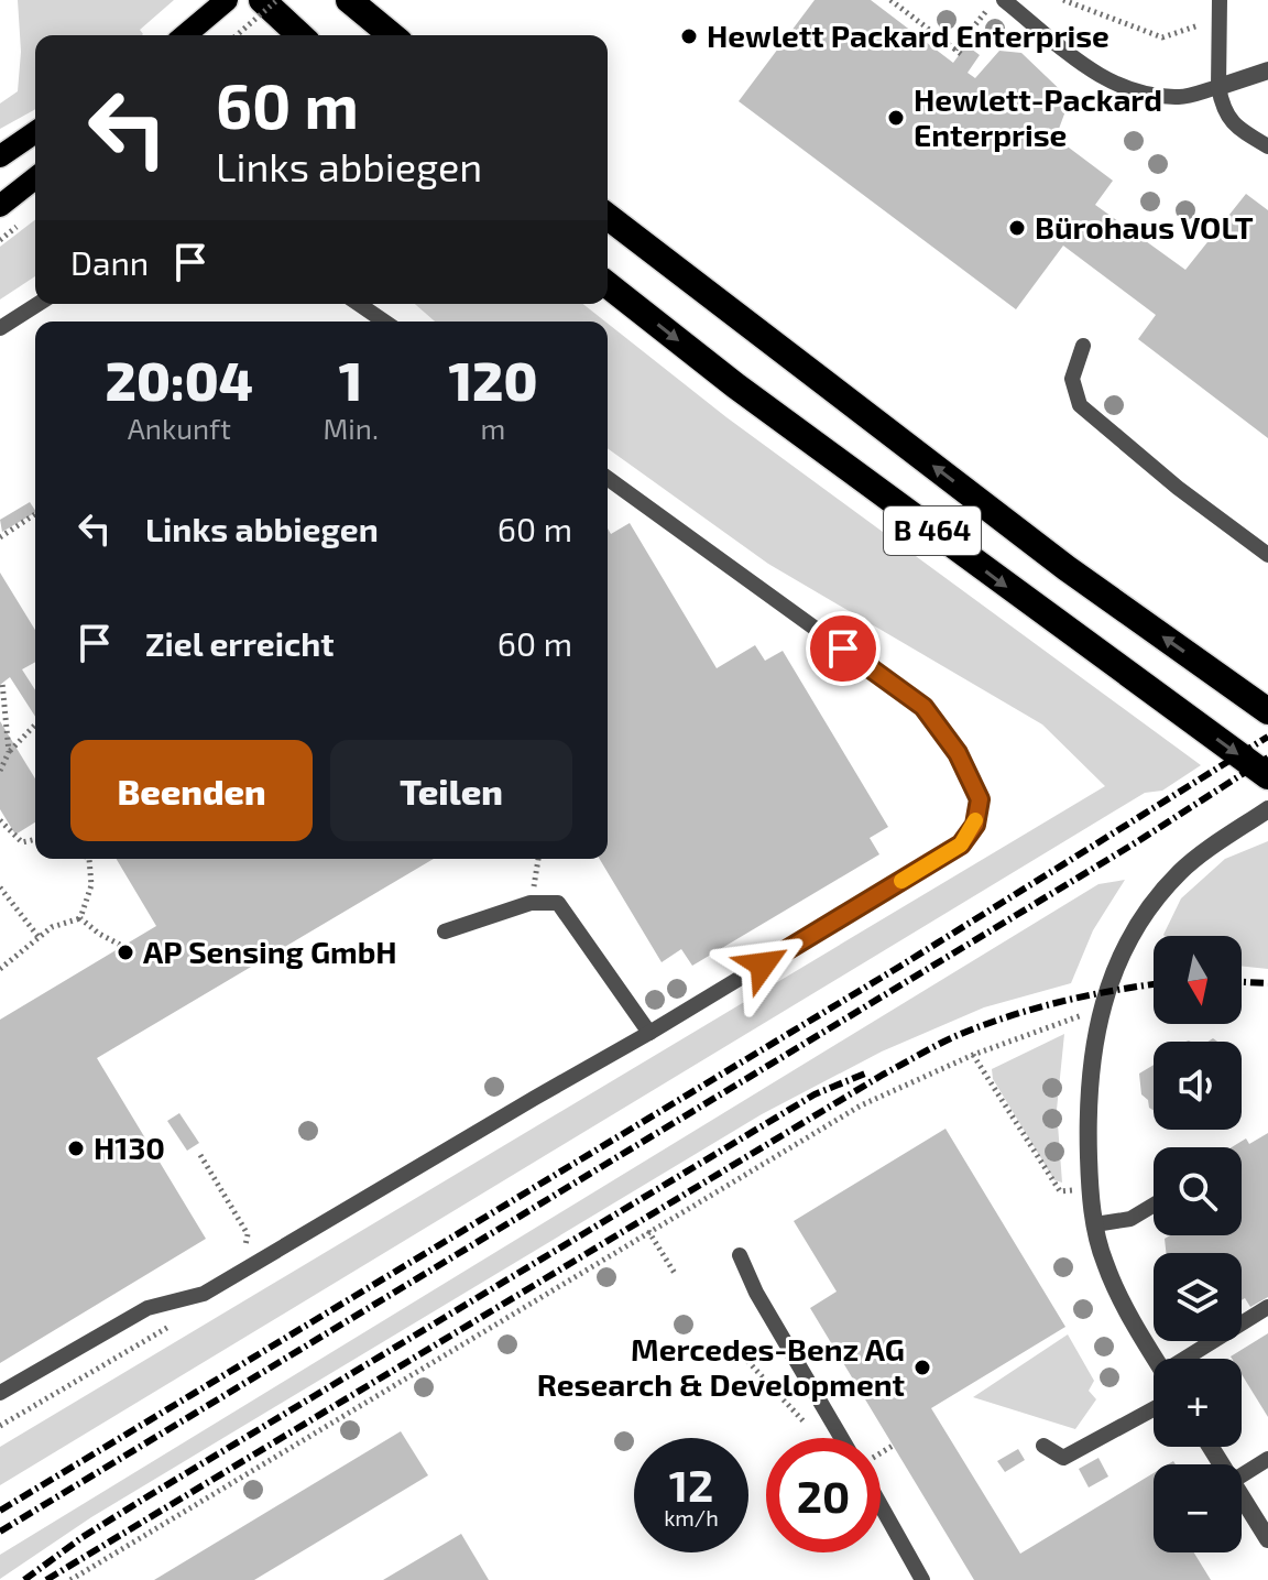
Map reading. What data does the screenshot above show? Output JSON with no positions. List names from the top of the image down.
{
  "streets": {
    "highway": ["B 464"]
  },
  "places": [
    "Hewlett Packard Enterprise",
    "Hewlett-Packard Enterprise",
    "Bürohaus VOLT",
    "AP Sensing GmbH",
    "H130",
    "Mercedes-Benz AG Research & Development"
  ],
  "north": "bottom",
  "page": {
    "turn": ["60 m", "Links abbiegen"],
    "then": "Dann",
    "eta": [
      "20:04",
      "Ankunft",
      "1",
      "Min.",
      "120",
      "m"
    ],
    "list": [
      {
        "name": "Links abbiegen",
        "value": "60 m"
      },
      {
        "name": "Ziel erreicht",
        "value": "60 m"
      }
    ],
    "buttons": ["Beenden", "Teilen"],
    "map_buttons": ["+", "−"],
    "speed": "12 km/h",
    "limit": "20"
  }
}
